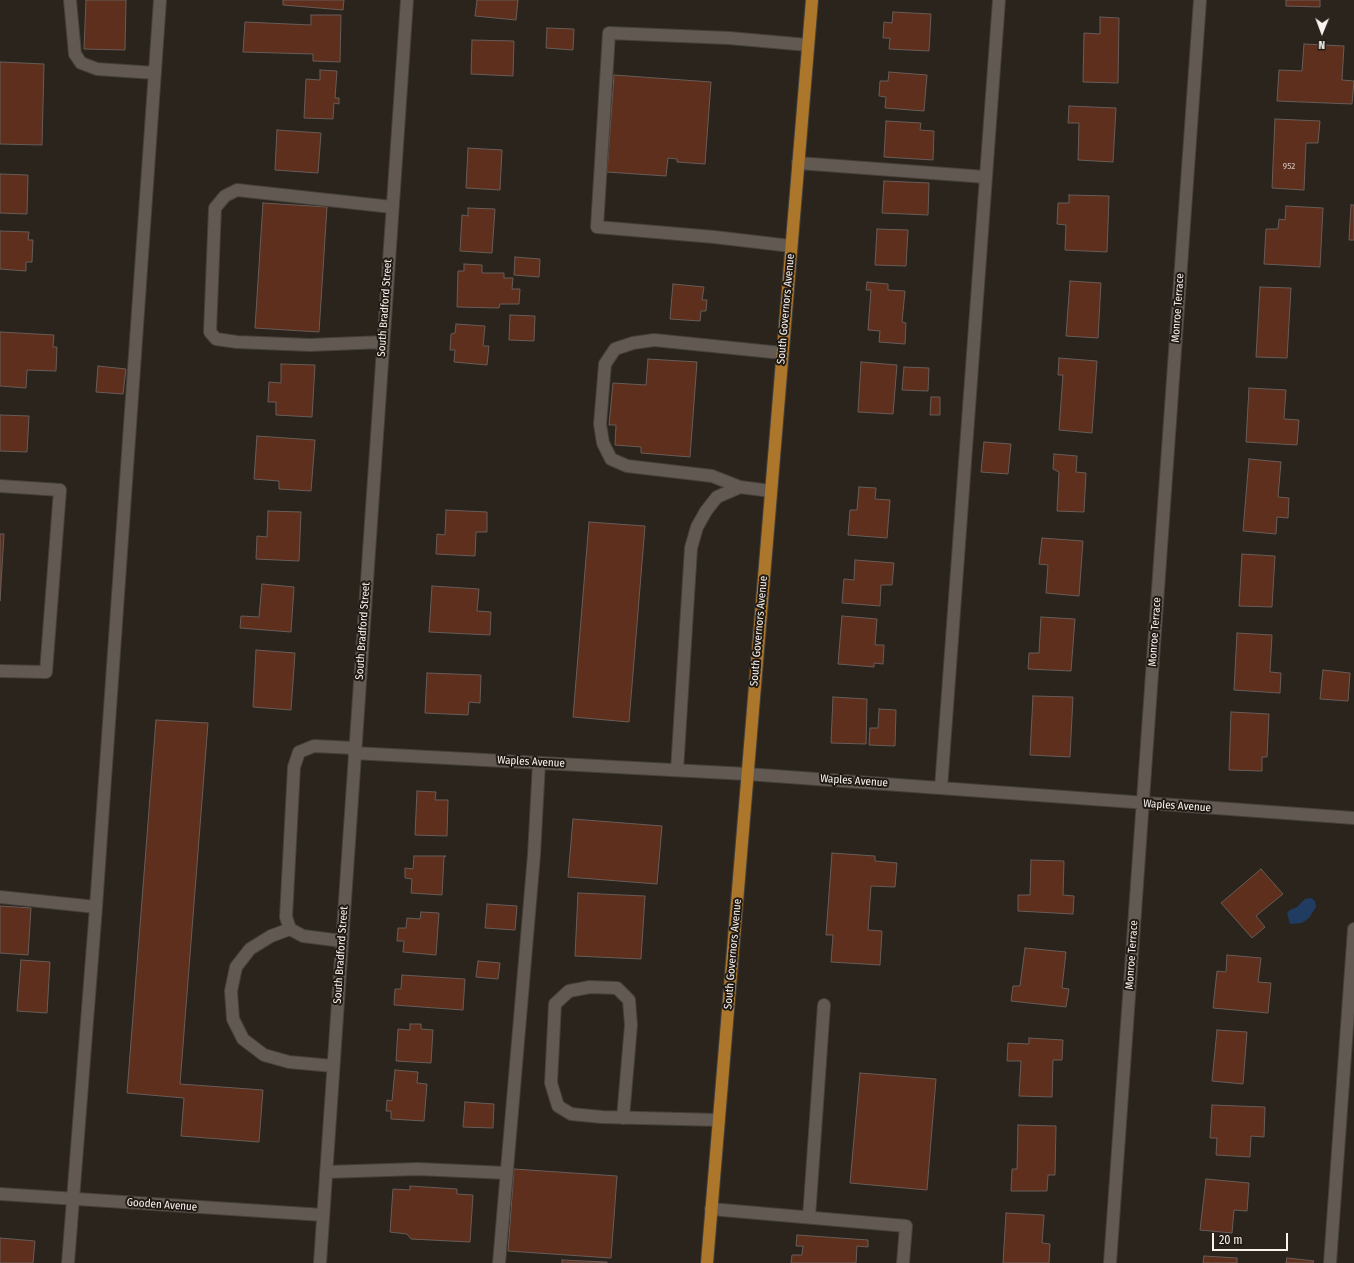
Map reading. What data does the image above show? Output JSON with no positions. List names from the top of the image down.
{
  "streets": {
    "main road": ["South Governors Avenue"],
    "street": [
      "South Bradford Street",
      "Monroe Terrace",
      "Waples Avenue",
      "Gooden Avenue"
    ]
  },
  "crossings": [
    ["South Bradford Street", "Waples Avenue"],
    ["South Bradford Street", "Gooden Avenue"],
    ["Monroe Terrace", "Waples Avenue"],
    ["South Governors Avenue", "Waples Avenue"]
  ],
  "house_numbers": ["952"],
  "scale_bar": "20 m",
  "north": "bottom"
}
